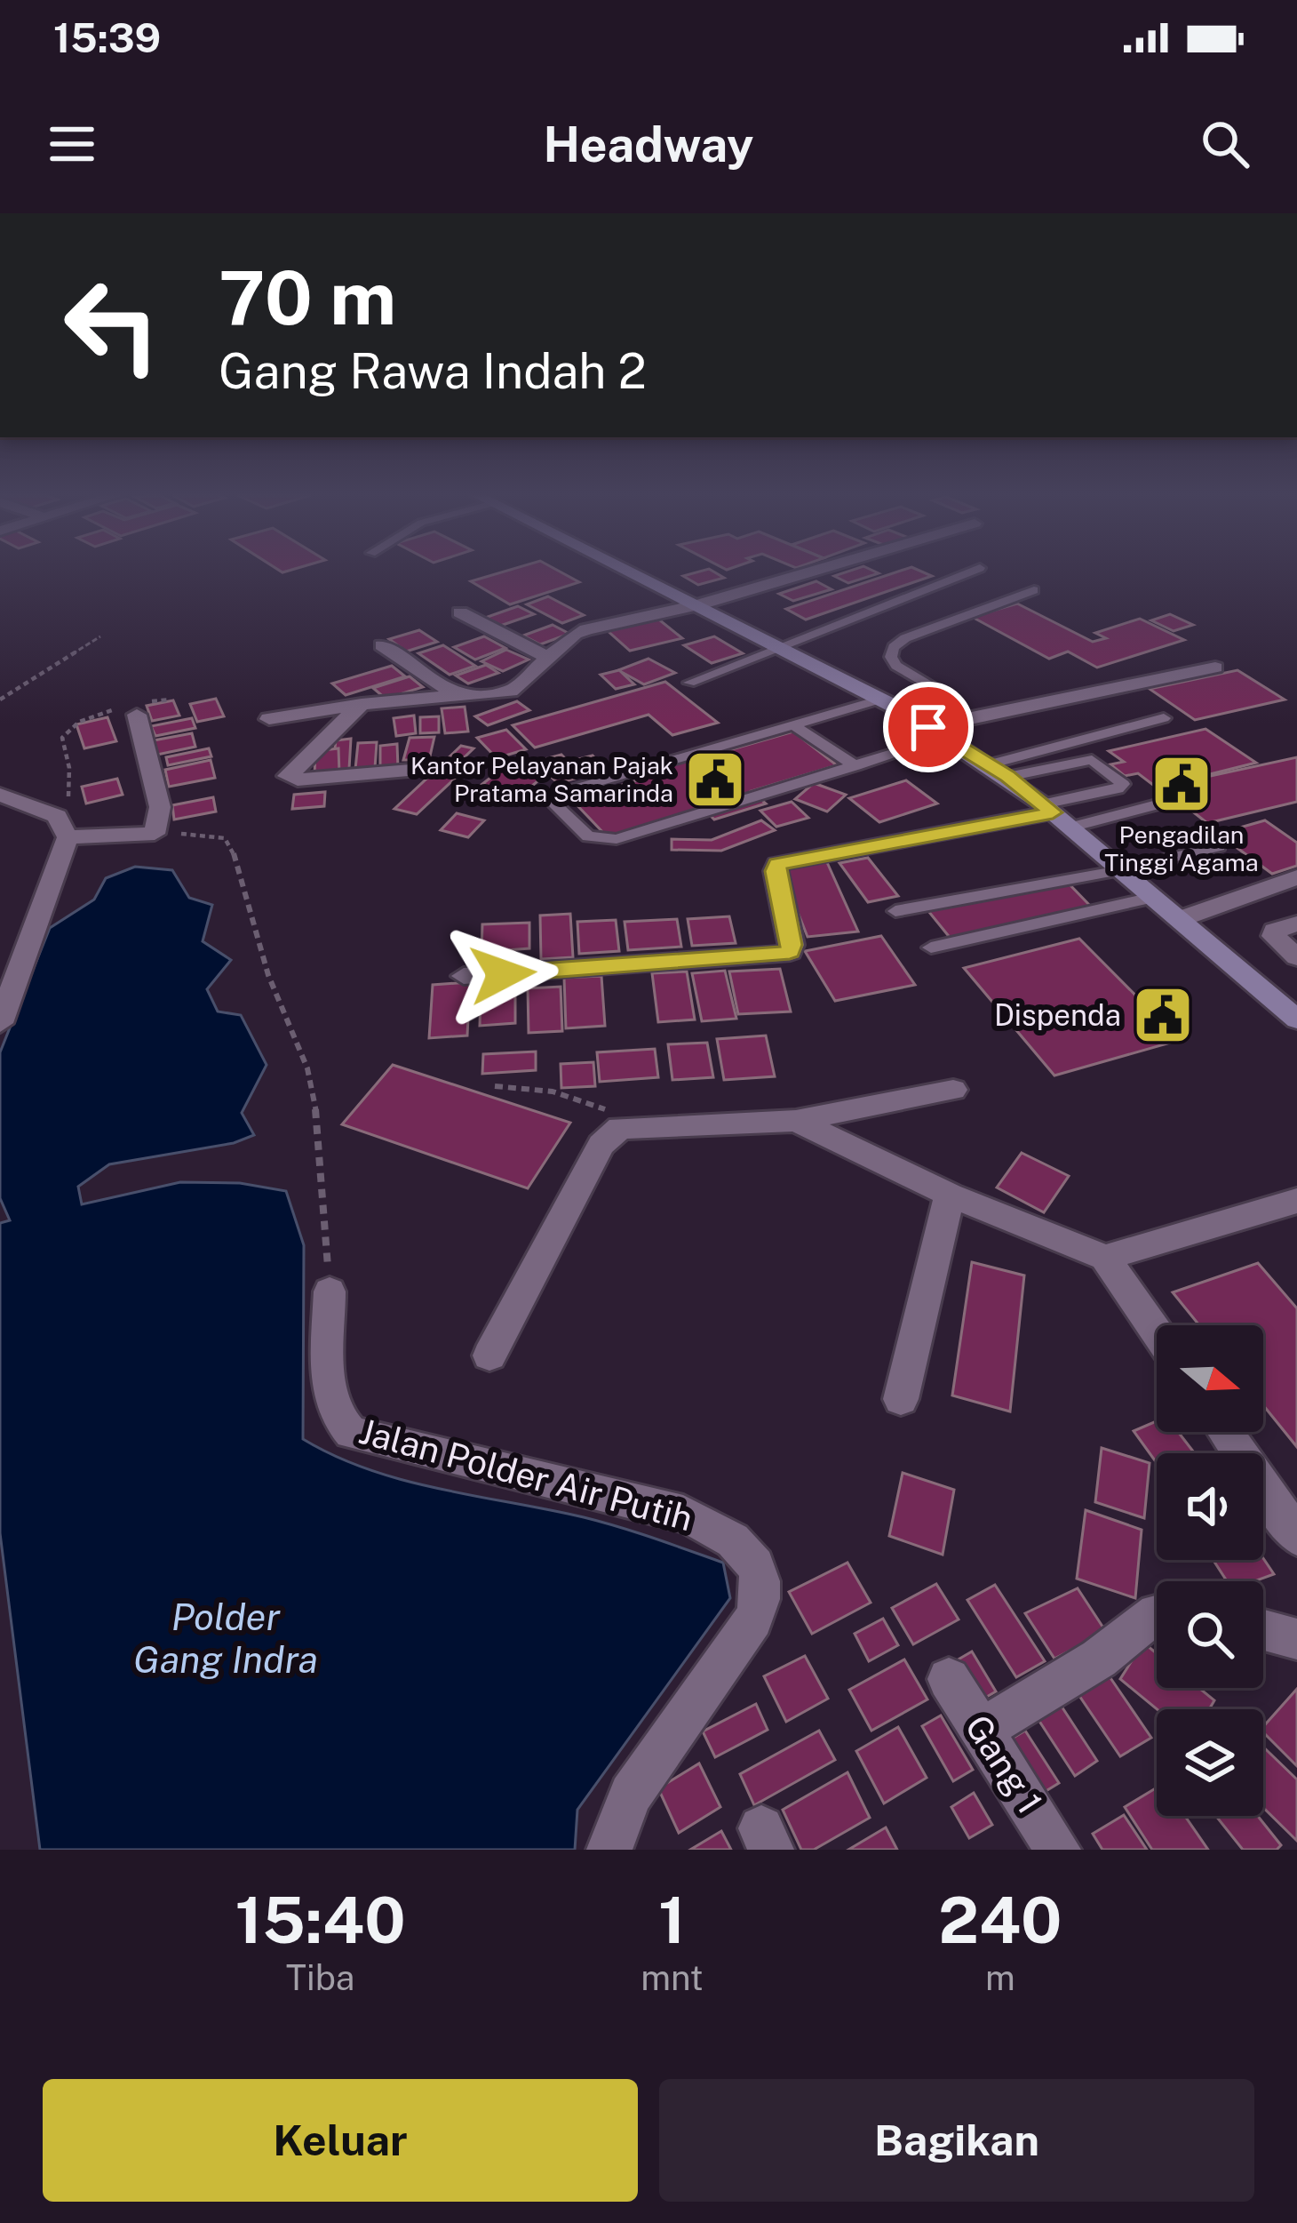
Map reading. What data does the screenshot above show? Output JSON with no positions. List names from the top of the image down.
{
  "streets": {
    "street": ["Jalan Polder Air Putih", "Gang 1"]
  },
  "water": ["Polder Gang Indra"],
  "places": {
    "public building": ["Kantor Pelayanan Pajak Pratama Samarinda", "Pengadilan Tinggi Agama", "Dispenda"]
  },
  "north": "right",
  "page": {
    "status": "15:39",
    "header": "Headway",
    "turn": ["70 m", "Gang Rawa Indah 2"],
    "eta": [
      "15:40",
      "Tiba",
      "1",
      "mnt",
      "240",
      "m"
    ],
    "buttons": ["Keluar", "Bagikan"]
  }
}
